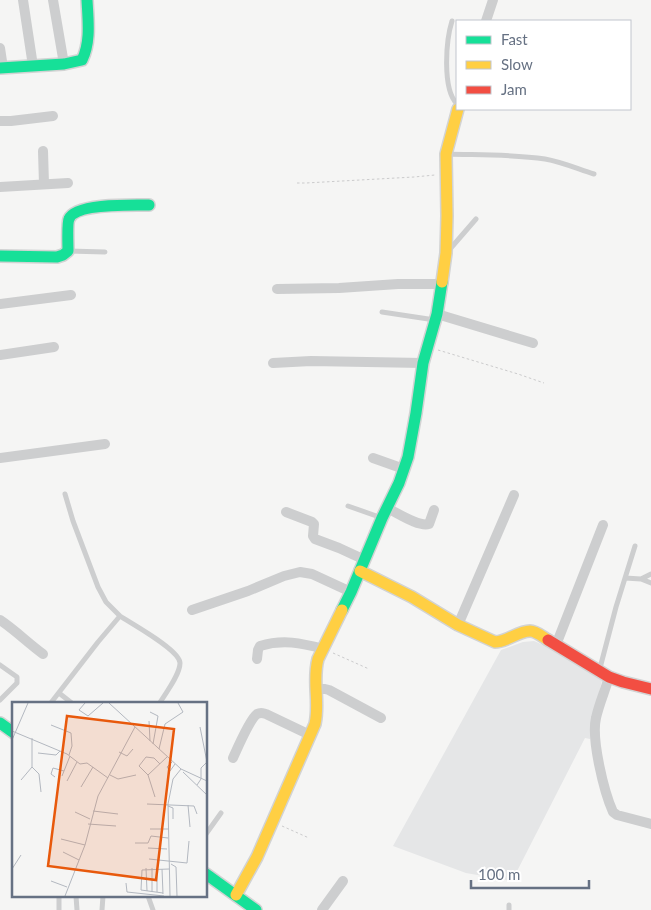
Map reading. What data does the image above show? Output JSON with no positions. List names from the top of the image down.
{
  "legend": ["Fast", "Slow", "Jam"],
  "scale_bar": "100 m"
}
